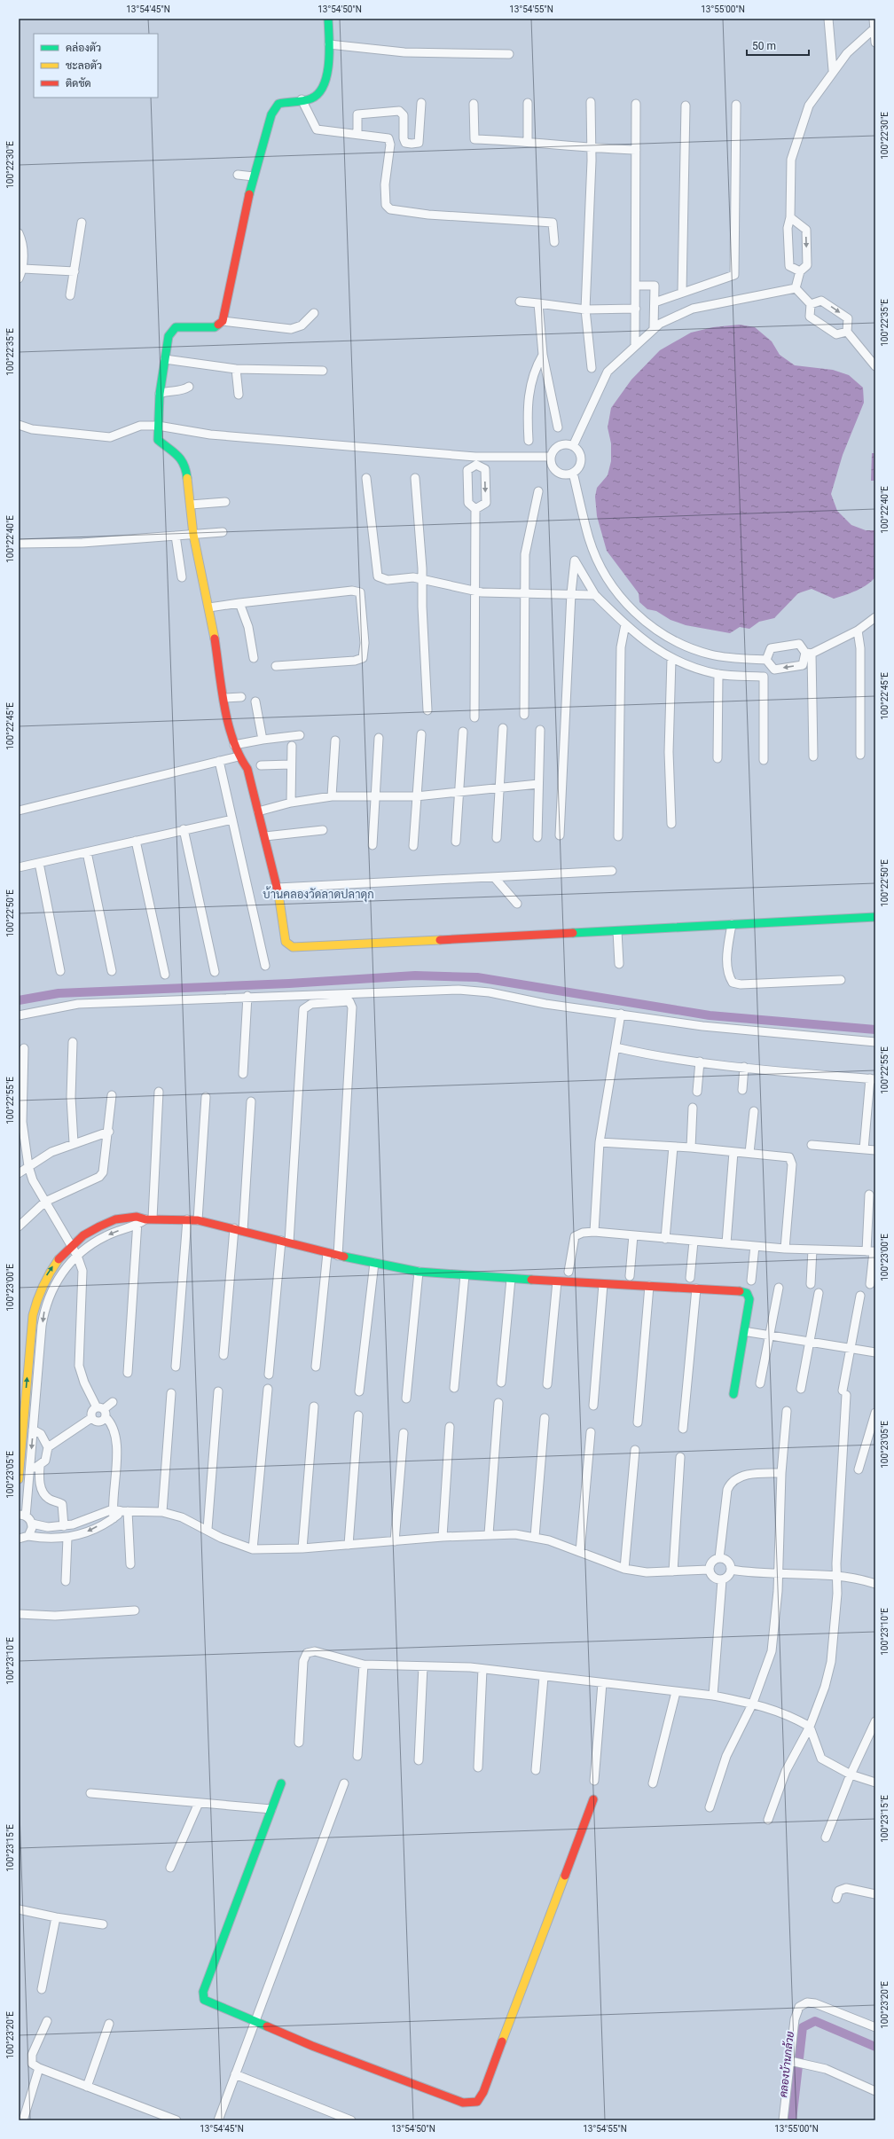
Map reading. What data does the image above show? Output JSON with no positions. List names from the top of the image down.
{
  "districts": ["บ้านคลองวัดลาดปลาดุก"],
  "water": ["คลองบ้านกล้วย"],
  "legend": ["คล่องตัว", "ชะลอตัว", "ติดขัด"],
  "scale_bar": "50 m",
  "coordinates": [
    "13°54'45\"N",
    "13°54'50\"N",
    "13°54'55\"N",
    "13°55'00\"N",
    "100°22'30\"E",
    "100°22'35\"E",
    "100°22'40\"E",
    "100°22'45\"E",
    "100°22'50\"E",
    "100°22'55\"E",
    "100°23'00\"E",
    "100°23'05\"E",
    "100°23'10\"E",
    "100°23'15\"E",
    "100°23'20\"E"
  ]
}
